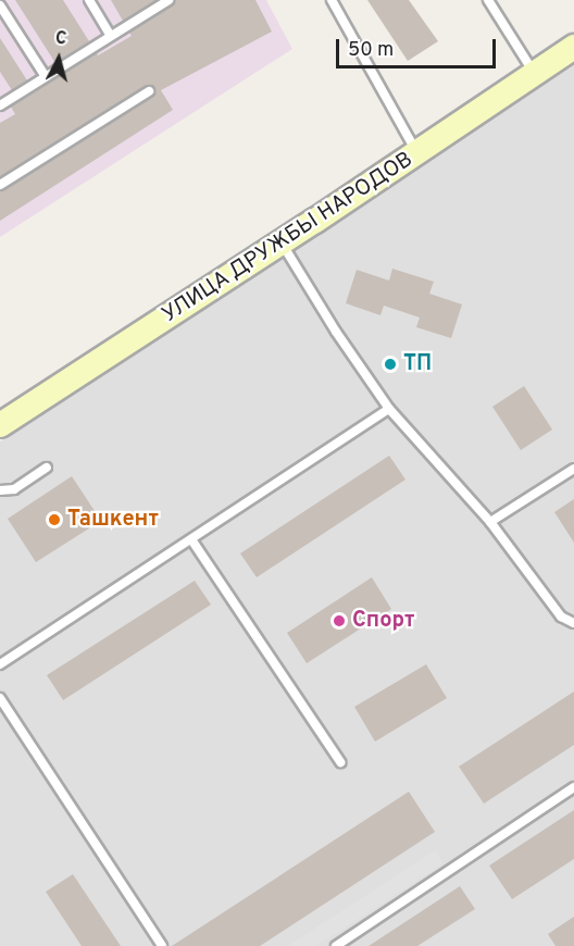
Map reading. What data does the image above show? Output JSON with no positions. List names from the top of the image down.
{
  "streets": {
    "main road": ["УЛИЦА ДРУЖБЫ НАРОДОВ"]
  },
  "places": ["ТП", "Ташкент", "Спорт"],
  "scale_bar": "50 m",
  "north": "top"
}
